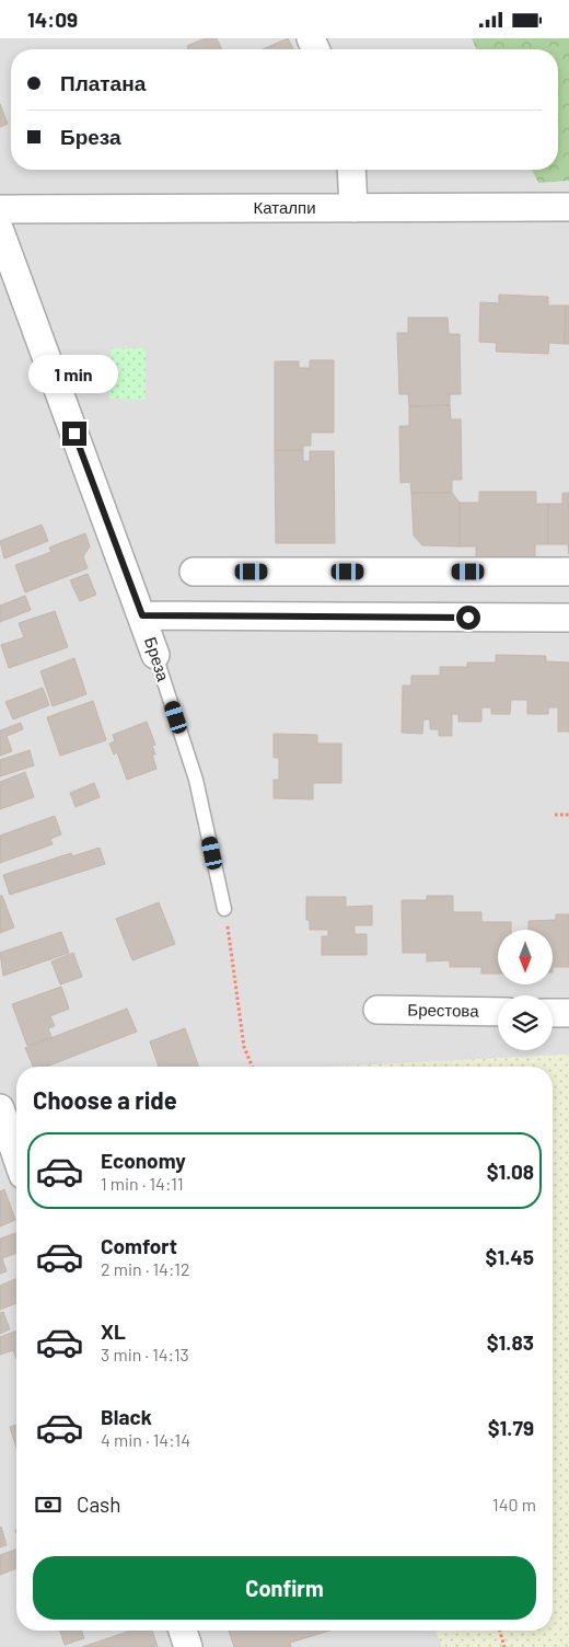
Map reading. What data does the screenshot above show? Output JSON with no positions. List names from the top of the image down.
{
  "streets": {
    "street": ["Каталпи", "Бреза", "Брестова"]
  },
  "north": "bottom",
  "page": {
    "status": "14:09",
    "banner": ["Платана", "Бреза"],
    "bubble": "1 min",
    "heading": "Choose a ride",
    "list": [
      {
        "name": "Economy",
        "note": "1 min · 14:11",
        "value": "$1.08"
      },
      {
        "name": "Comfort",
        "note": "2 min · 14:12",
        "value": "$1.45"
      },
      {
        "name": "XL",
        "note": "3 min · 14:13",
        "value": "$1.83"
      },
      {
        "name": "Black",
        "note": "4 min · 14:14",
        "value": "$1.79"
      }
    ],
    "pay": ["Cash", "140 m"],
    "buttons": "Confirm"
  }
}
